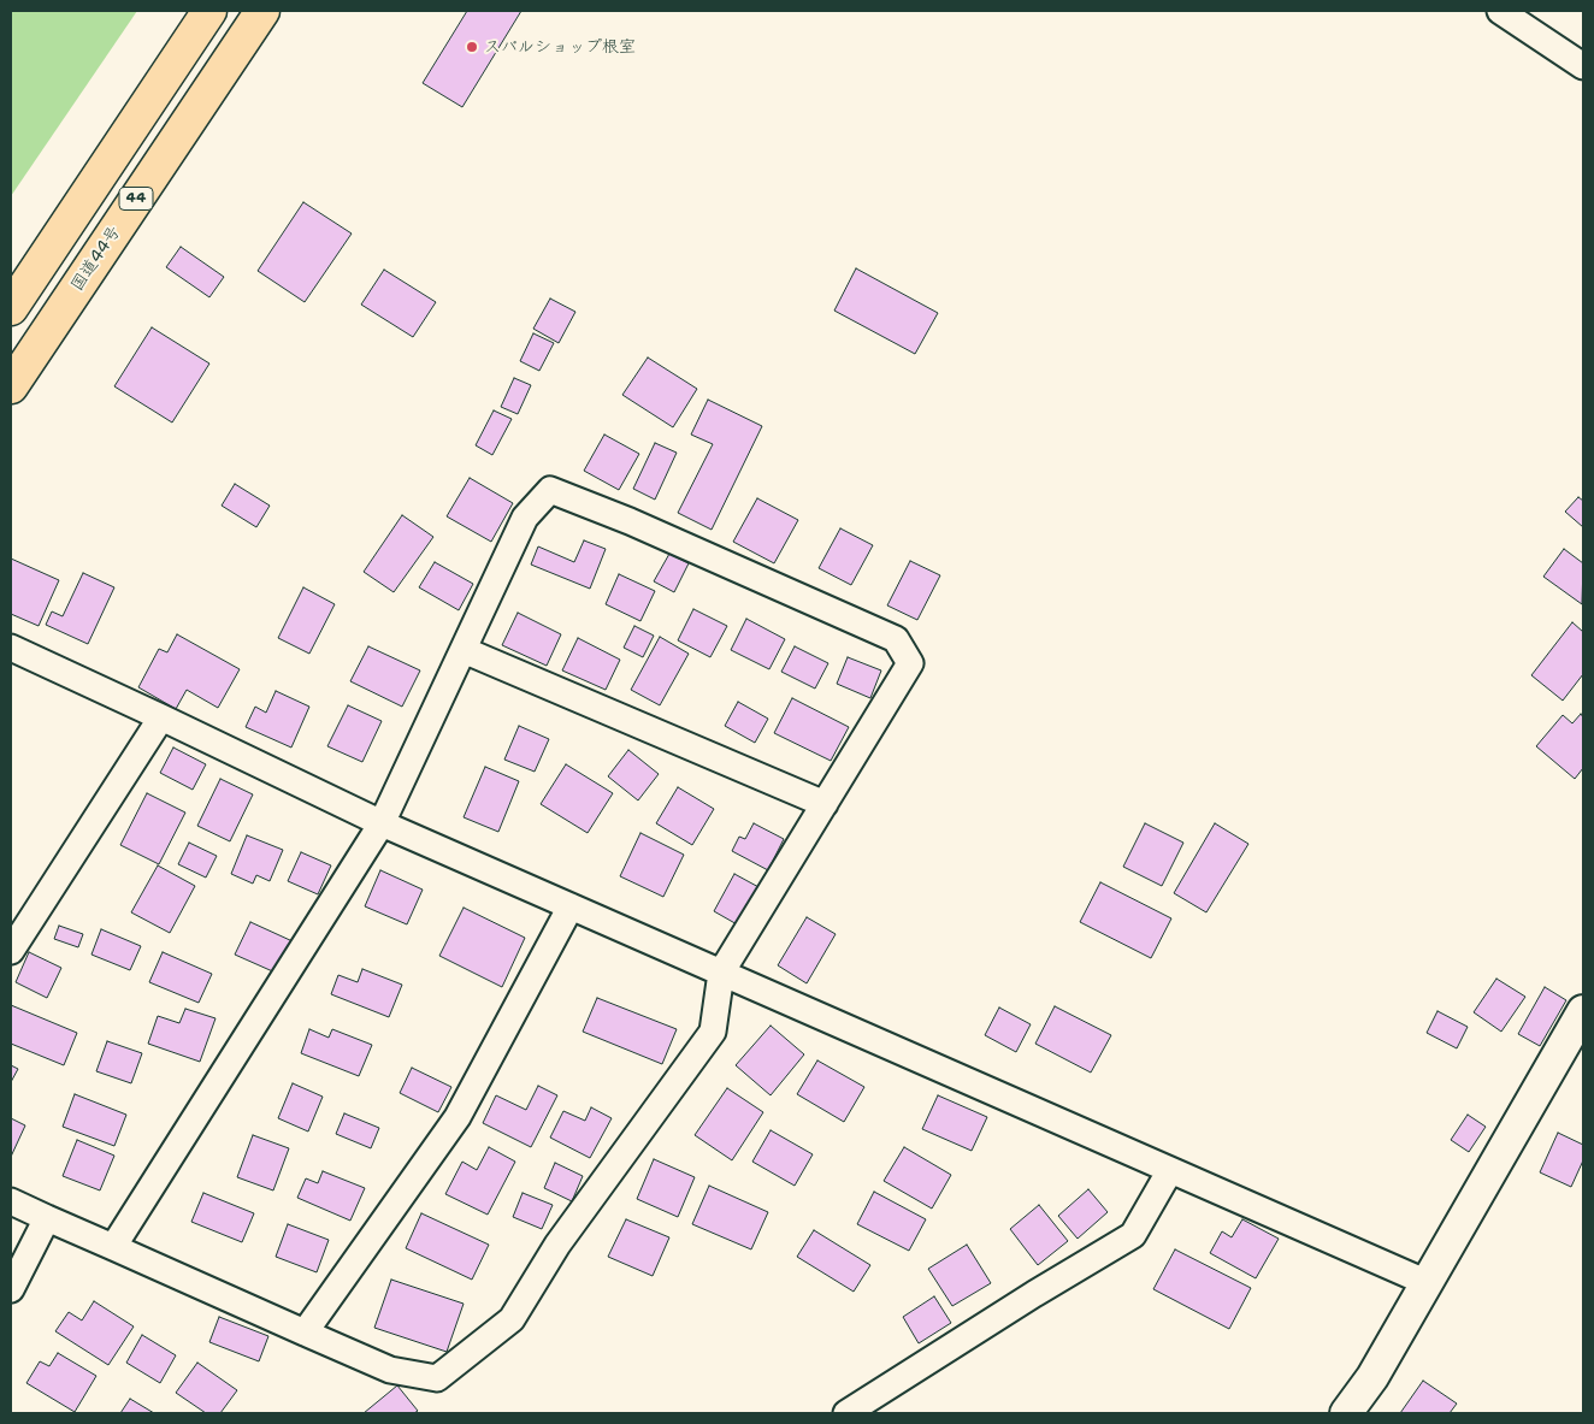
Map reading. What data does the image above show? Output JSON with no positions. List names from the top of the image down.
{
  "streets": {
    "highway": ["44", "国道44号"]
  },
  "places": ["スバルショップ根室"]
}
